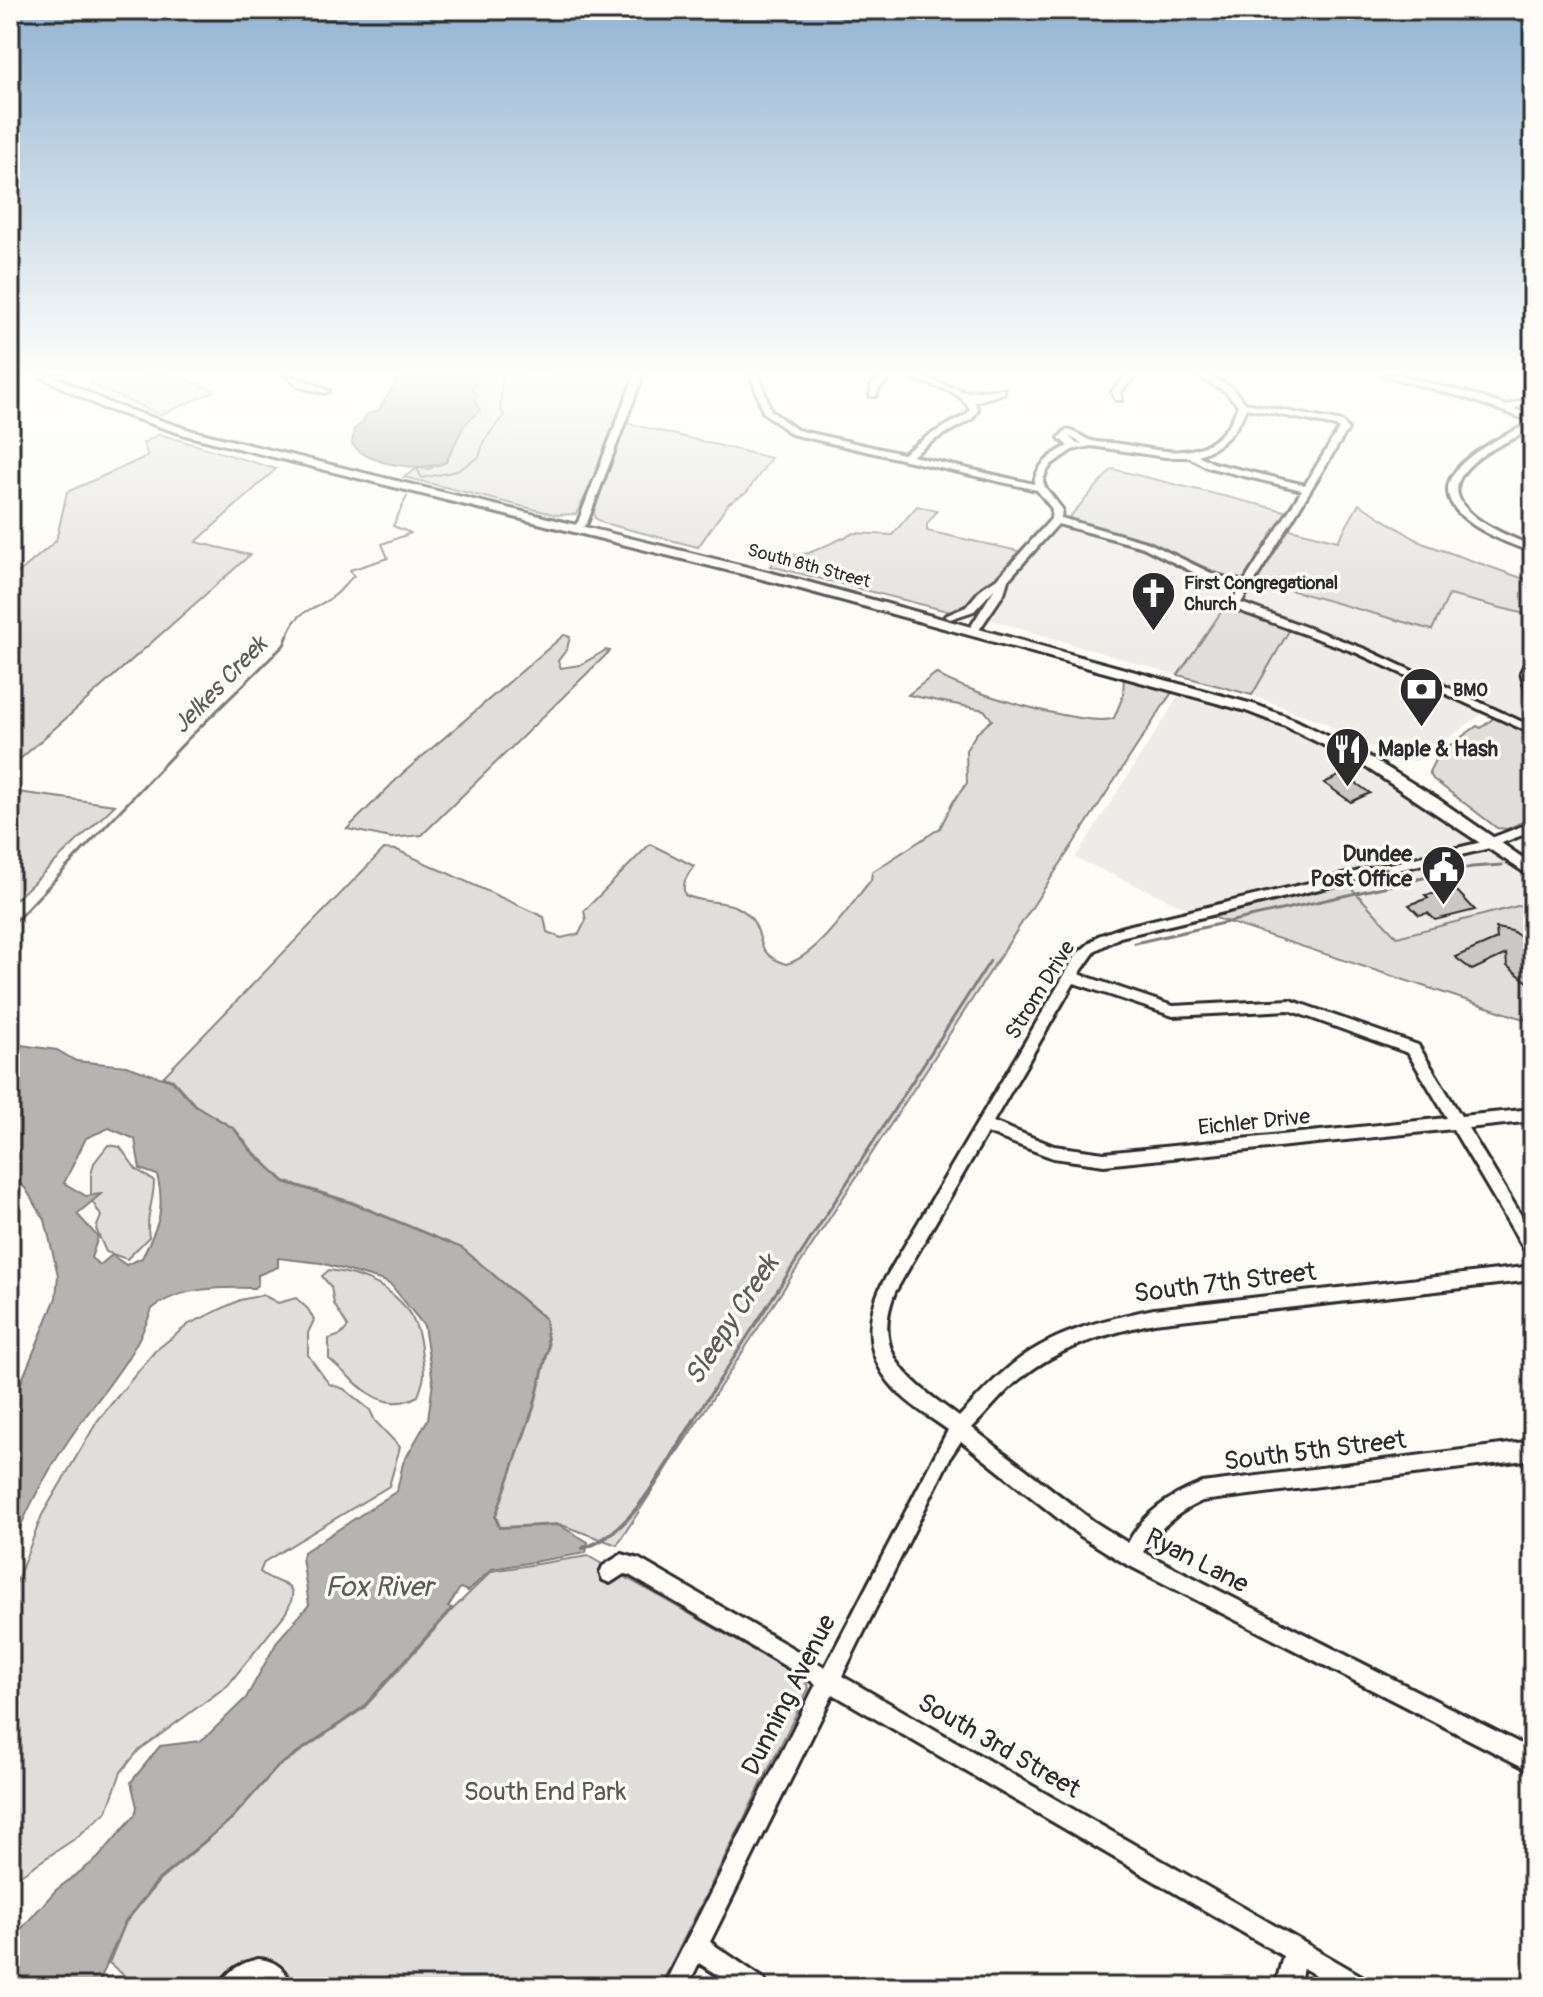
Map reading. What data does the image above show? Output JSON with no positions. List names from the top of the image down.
{
  "streets": {
    "main road": ["South 8th Street"],
    "street": [
      "Strom Drive",
      "Eichler Drive",
      "South 7th Street",
      "South 5th Street",
      "Ryan Lane",
      "Dunning Avenue",
      "South 3rd Street"
    ]
  },
  "crossings": [
    ["South 8th Street", "Strom Drive"],
    ["Strom Drive", "Eichler Drive"],
    ["Strom Drive", "Ryan Lane"],
    ["South 7th Street", "Ryan Lane"],
    ["South 7th Street", "Dunning Avenue"],
    ["South 5th Street", "Ryan Lane"],
    ["Ryan Lane", "Dunning Avenue"],
    ["Dunning Avenue", "South 3rd Street"]
  ],
  "water": ["Jelkes Creek", "Sleepy Creek", "Fox River"],
  "parks": ["South End Park"],
  "places": {
    "church": ["First Congregational Church"],
    "bank": ["BMO"],
    "restaurant": ["Maple & Hash"],
    "public building": ["Dundee Post Office"]
  }
}
